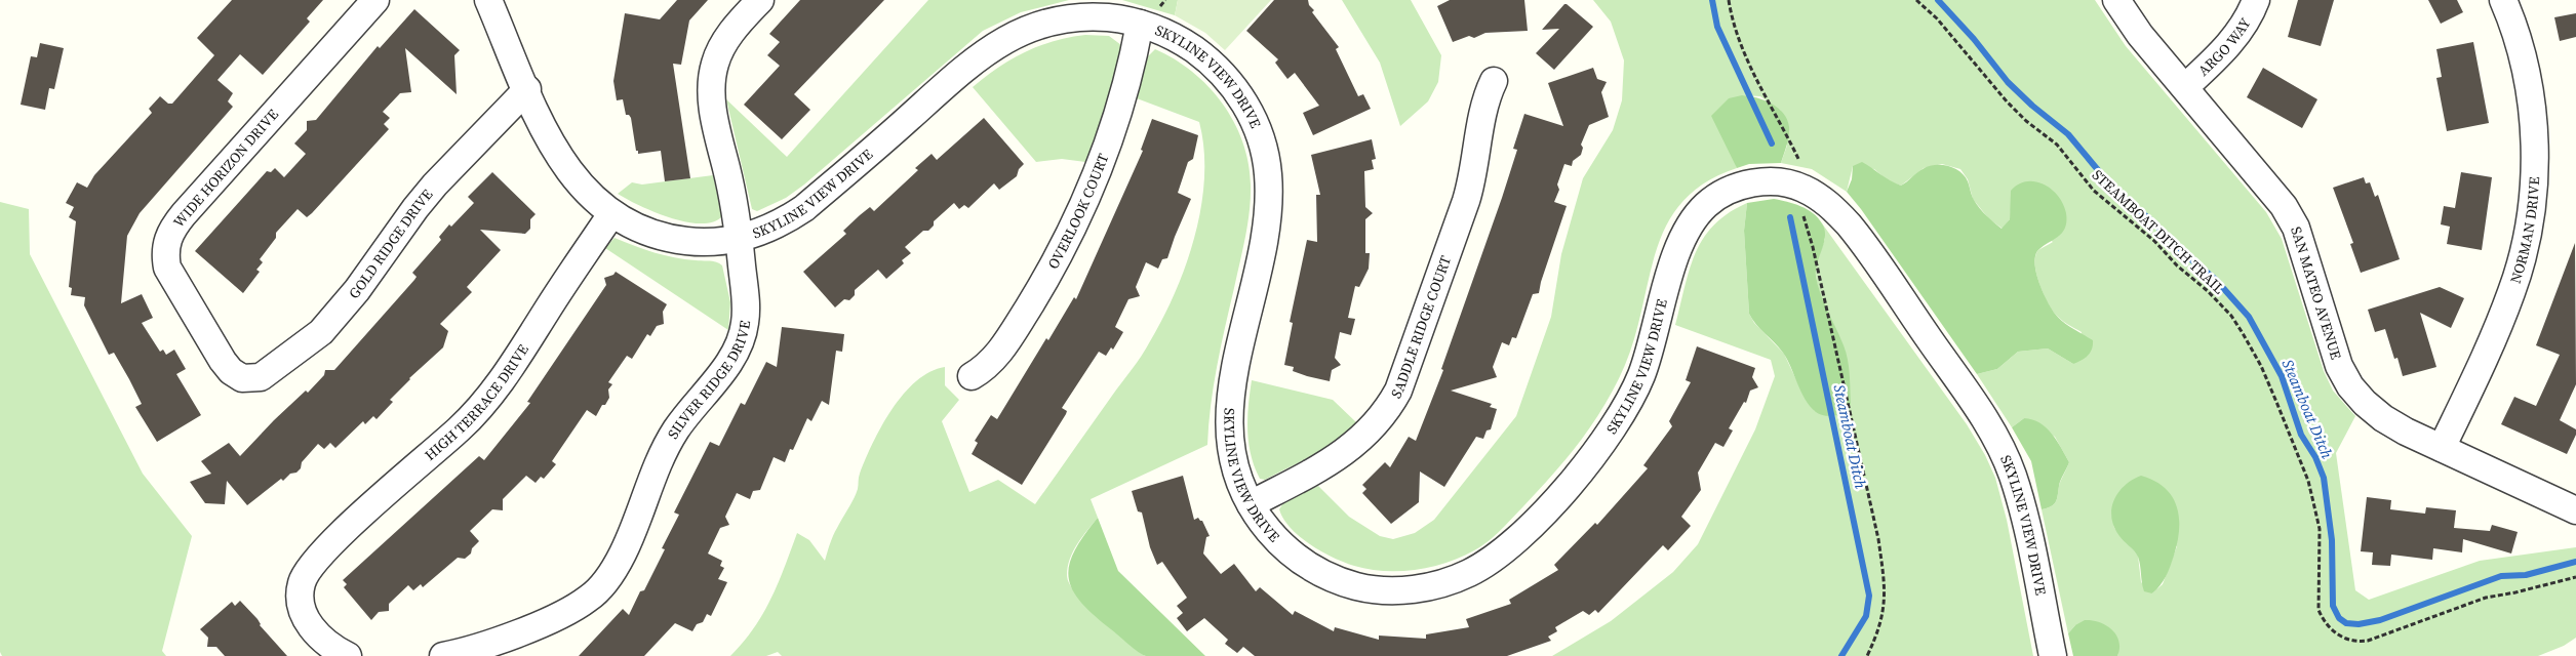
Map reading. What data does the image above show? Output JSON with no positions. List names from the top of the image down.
{
  "streets": {
    "street": [
      "ARGO WAY",
      "SKYLINE VIEW DRIVE",
      "WIDE HORIZON DRIVE",
      "OVERLOOK COURT",
      "NORMAN DRIVE",
      "GOLD RIDGE DRIVE",
      "SAN MATEO AVENUE",
      "SADDLE RIDGE COURT",
      "SILVER RIDGE DRIVE",
      "HIGH TERRACE DRIVE"
    ],
    "path": ["STEAMBOAT DITCH TRAIL"]
  },
  "crossings": [
    ["ARGO WAY", "SAN MATEO AVENUE"],
    ["SKYLINE VIEW DRIVE", "OVERLOOK COURT"],
    ["SKYLINE VIEW DRIVE", "GOLD RIDGE DRIVE"],
    ["SKYLINE VIEW DRIVE", "SADDLE RIDGE COURT"],
    ["SKYLINE VIEW DRIVE", "SILVER RIDGE DRIVE"],
    ["SKYLINE VIEW DRIVE", "HIGH TERRACE DRIVE"],
    ["WIDE HORIZON DRIVE", "GOLD RIDGE DRIVE"],
    ["NORMAN DRIVE", "SAN MATEO AVENUE"]
  ],
  "water": ["Steamboat Ditch"]
}
